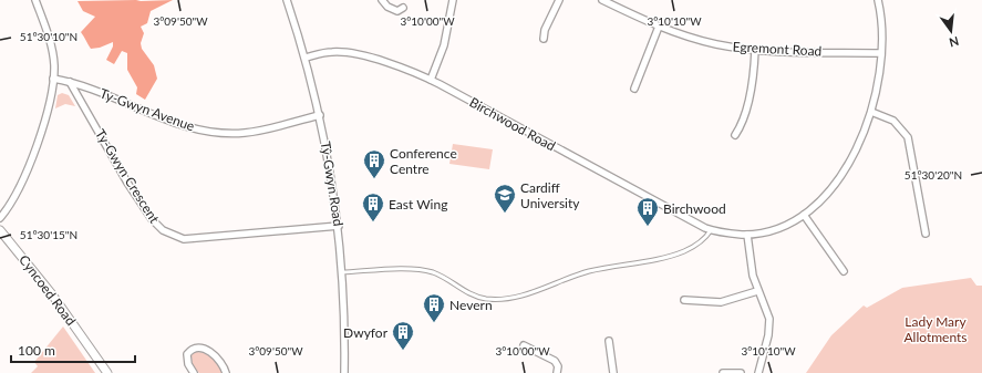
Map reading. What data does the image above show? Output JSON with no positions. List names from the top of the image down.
{
  "streets": {
    "street": [
      "Egremont Road",
      "Ty-Gwyn Avenue",
      "Birchwood Road",
      "Ty-Gwyn Crescent",
      "Tŷ-Gwyn Road",
      "Cyncoed Road"
    ]
  },
  "crossings": [
    ["Ty-Gwyn Avenue", "Ty-Gwyn Crescent"],
    ["Ty-Gwyn Avenue", "Tŷ-Gwyn Road"],
    ["Birchwood Road", "Tŷ-Gwyn Road"],
    ["Ty-Gwyn Crescent", "Tŷ-Gwyn Road"]
  ],
  "parks": ["Lady Mary Allotments"],
  "places": {
    "building": [
      "Conference Centre",
      "East Wing",
      "Birchwood",
      "Nevern",
      "Dwyfor"
    ],
    "school or university": ["Cardiff University"]
  },
  "scale_bar": "100 m",
  "north": "bottom",
  "coordinates": [
    "3°09'50\"W",
    "3°10'00\"W",
    "3°10'10\"W",
    "51°30'10\"N",
    "51°30'20\"N",
    "51°30'15\"N"
  ]
}
